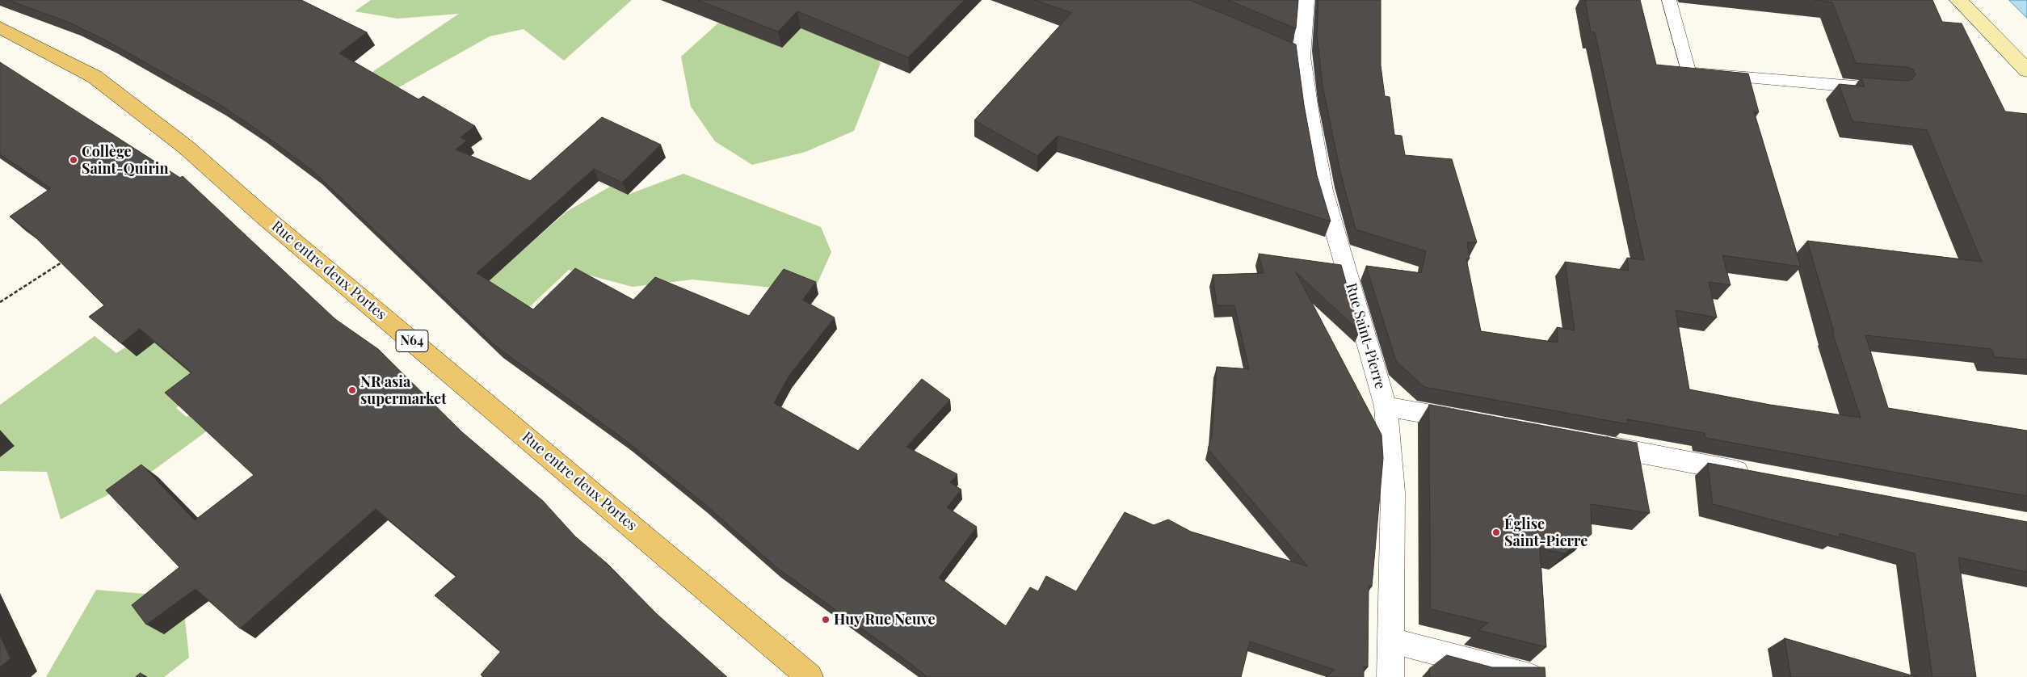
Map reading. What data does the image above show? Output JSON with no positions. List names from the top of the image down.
{
  "streets": {
    "main road": ["Rue entre deux Portes", "N64"],
    "street": ["Rue Saint-Pierre"]
  },
  "places": [
    "Collège Saint-Quirin",
    "NR asia supermarket",
    "Église Saint-Pierre",
    "Huy Rue Neuve"
  ]
}
